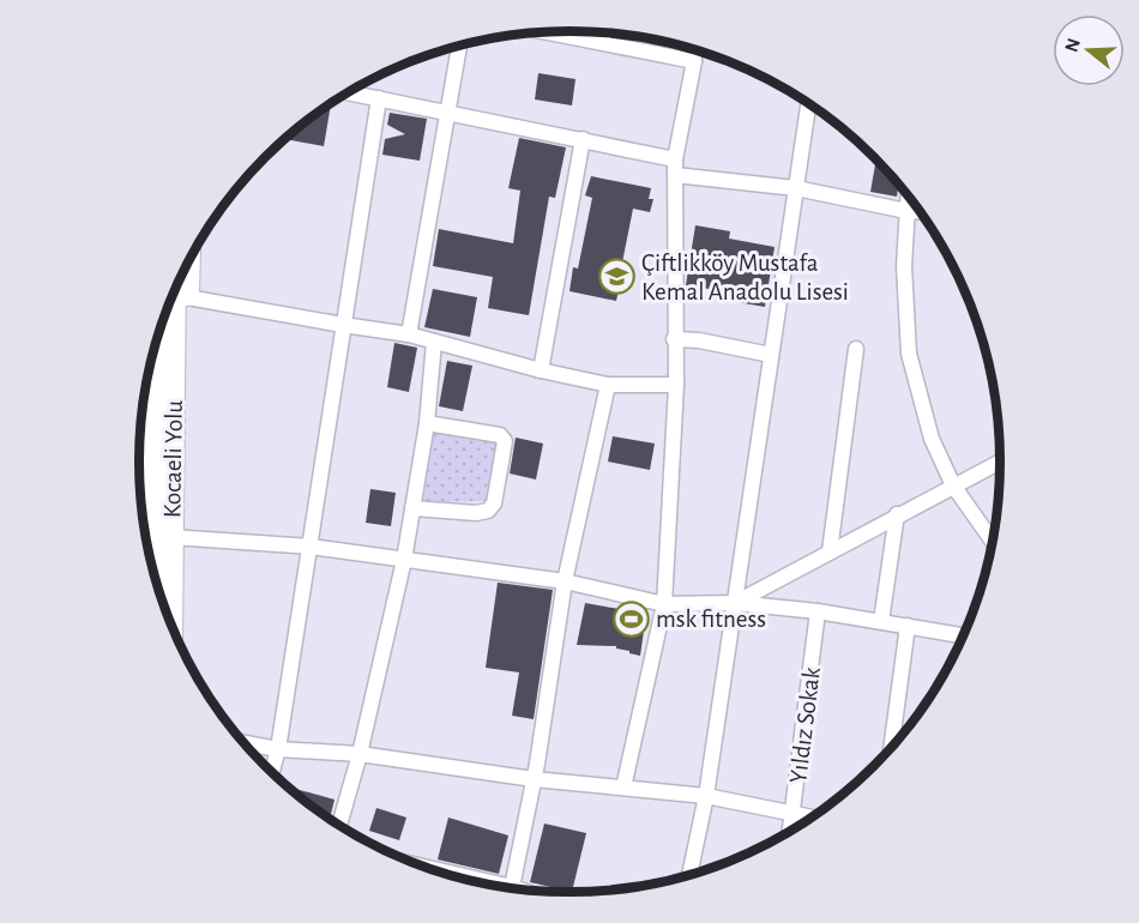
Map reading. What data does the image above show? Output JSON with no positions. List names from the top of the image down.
{
  "streets": {
    "highway": ["Kocaeli̇ Yolu"],
    "street": ["Yıldız Sokak"]
  },
  "places": {
    "school or university": ["Çiftlikköy Mustafa Kemal Anadolu Lisesi"],
    "sports": ["msk fitness"]
  },
  "north": "left"
}
